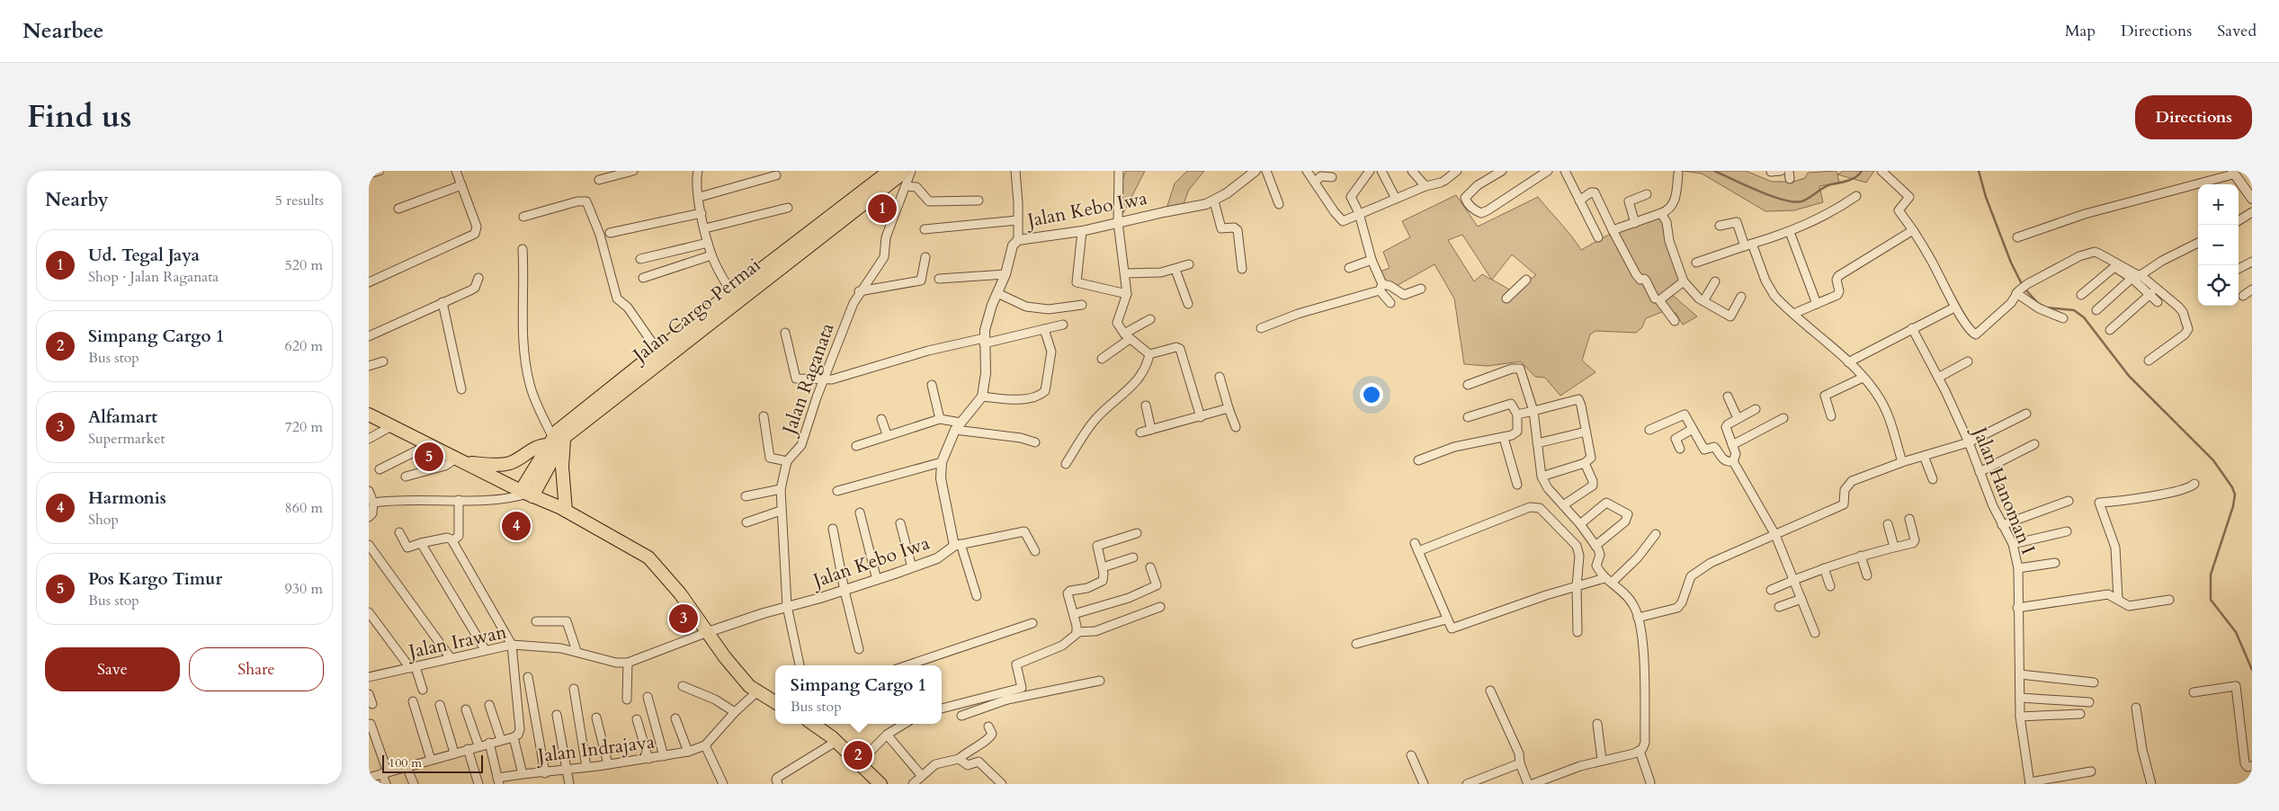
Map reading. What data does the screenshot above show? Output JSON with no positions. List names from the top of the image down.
{
  "streets": {
    "highway": ["Jalan Cargo Permai"],
    "street": [
      "Jalan Kebo Iwa",
      "Jalan Raganata",
      "Jalan Hanoman I",
      "Jalan Irawan",
      "Jalan Indrajaya"
    ]
  },
  "crossings": [
    ["Jalan Kebo Iwa", "Jalan Raganata"],
    ["Jalan Kebo Iwa", "Jalan Irawan"]
  ],
  "scale_bar": "100 m",
  "page": {
    "header": "Nearbee",
    "nav": ["Map", "Directions", "Saved"],
    "title": "Find us",
    "buttons": [
      "Directions",
      ["Save", "Share"]
    ],
    "heading": ["Nearby", "5 results"],
    "map_buttons": ["+", "−"],
    "pins": [
      "1",
      "5",
      "4",
      "3",
      "2"
    ],
    "list": [
      {
        "mark": "1",
        "name": "Ud. Tegal Jaya",
        "note": "Shop · Jalan Raganata",
        "value": "520 m"
      },
      {
        "mark": "2",
        "name": "Simpang Cargo 1",
        "note": "Bus stop",
        "value": "620 m"
      },
      {
        "mark": "3",
        "name": "Alfamart",
        "note": "Supermarket",
        "value": "720 m"
      },
      {
        "mark": "4",
        "name": "Harmonis",
        "note": "Shop",
        "value": "860 m"
      },
      {
        "mark": "5",
        "name": "Pos Kargo Timur",
        "note": "Bus stop",
        "value": "930 m"
      }
    ],
    "popup": ["Simpang Cargo 1", "Bus stop"],
    "scale": "100 m"
  }
}
